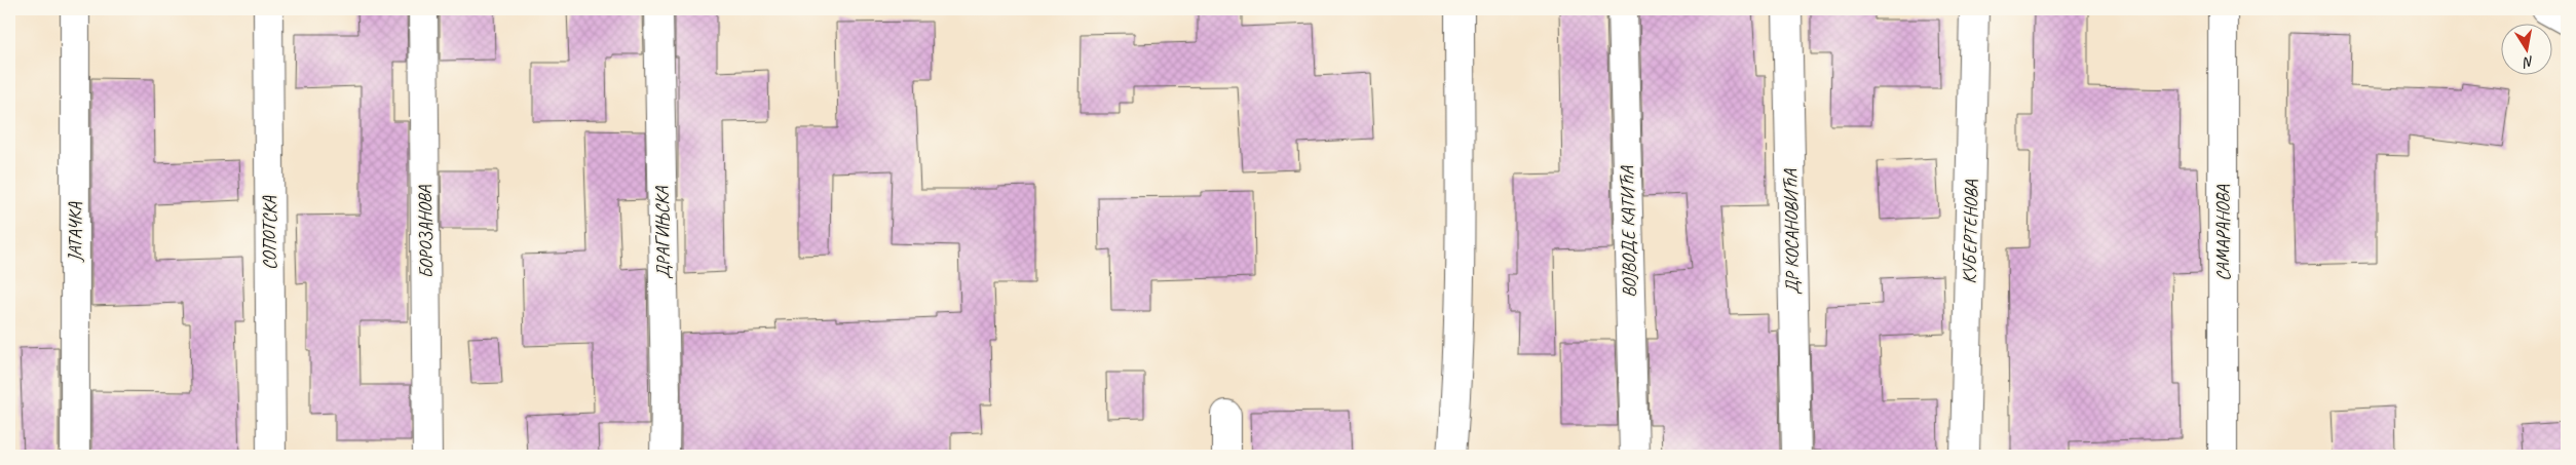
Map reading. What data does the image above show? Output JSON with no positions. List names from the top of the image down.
{
  "streets": {
    "street": [
      "ЈАТАЧКА",
      "БОРОЗАНОВА",
      "ВОЈВОДЕ КАТИЋА",
      "ДР КОСАНОВИЋА",
      "КУБЕРТЕНОВА",
      "СОПОТСКА",
      "ДРАГИЊСКА",
      "САМАРАНОВА"
    ]
  },
  "north": "bottom"
}
